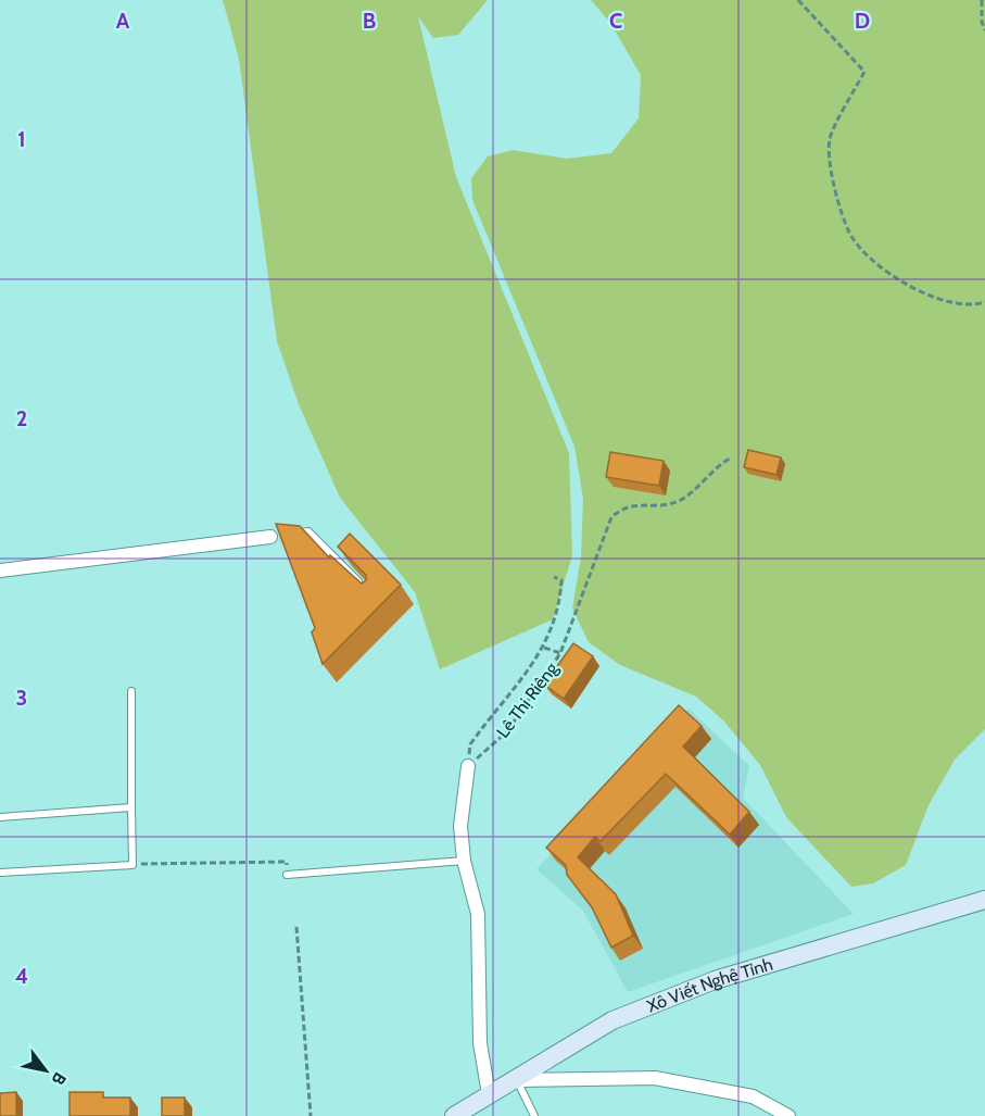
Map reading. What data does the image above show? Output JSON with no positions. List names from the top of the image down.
{
  "streets": {
    "main road": ["Xô Viết Nghệ Tỉnh"],
    "path": ["Lê Thị Riêng"]
  },
  "north": "bottom right",
  "grid": {
    "columns": [
      "A",
      "B",
      "C",
      "D"
    ],
    "rows": [
      "1",
      "2",
      "3",
      "4"
    ]
  }
}
